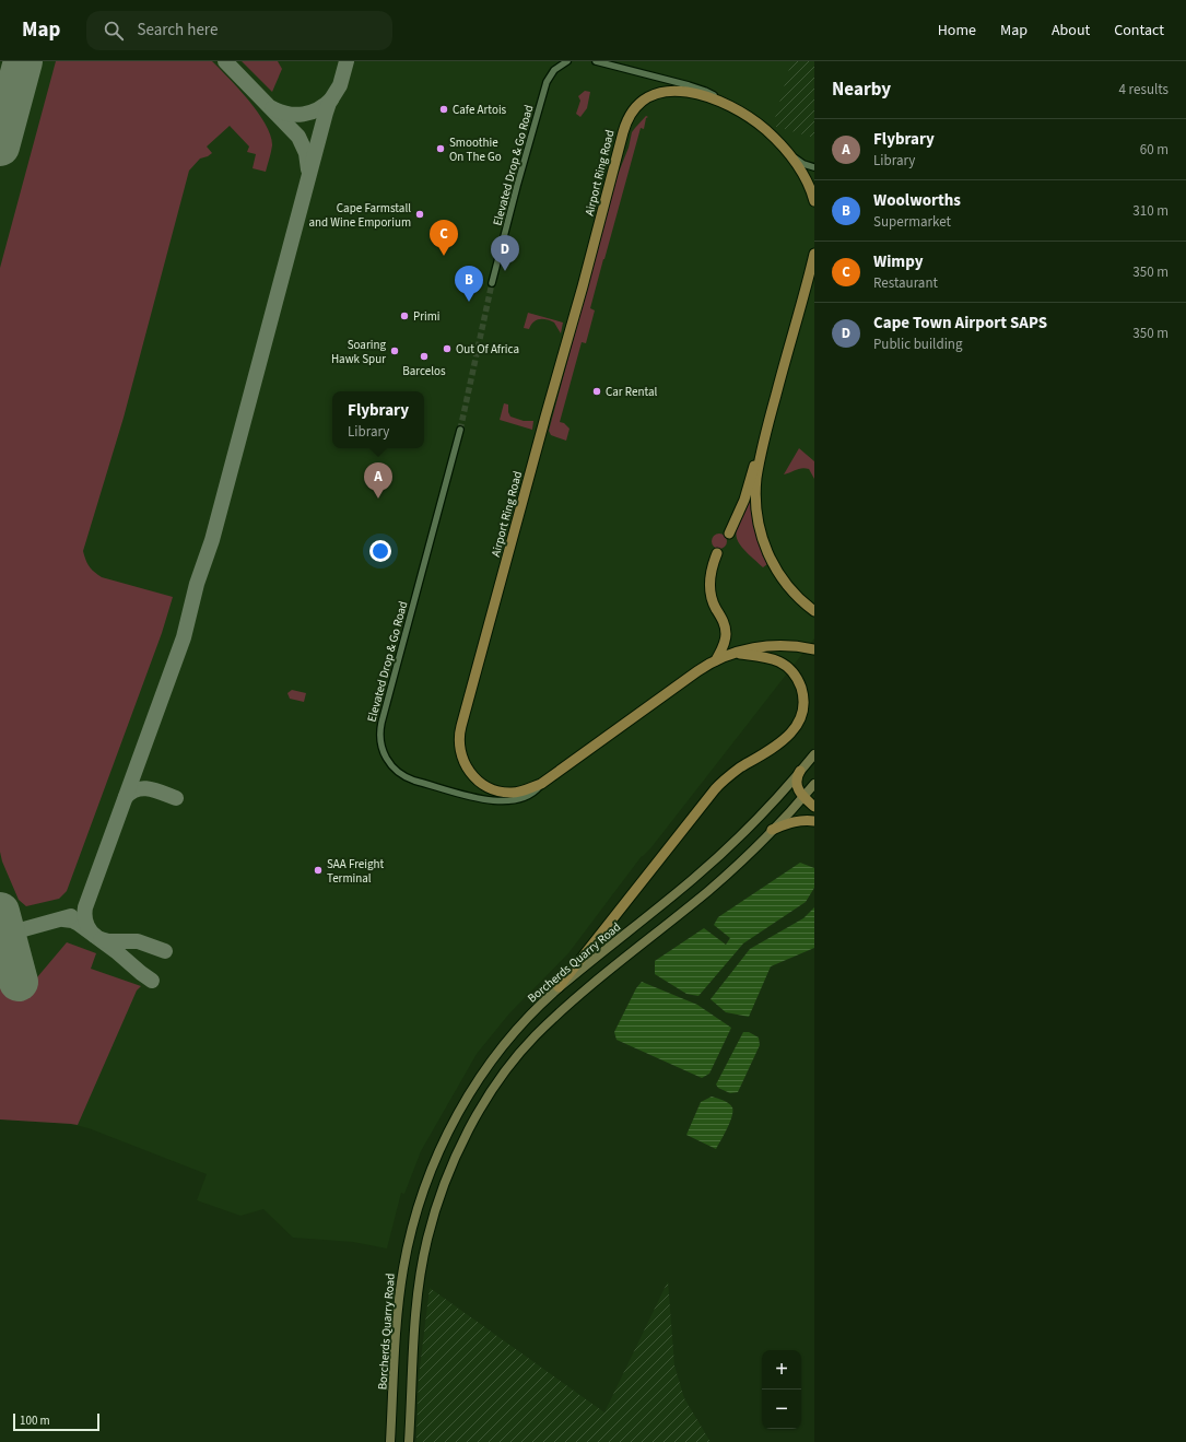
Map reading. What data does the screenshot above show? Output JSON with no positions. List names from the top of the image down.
{
  "streets": {
    "main road": ["Airport Ring Road", "Borcherds Quarry Road"],
    "street": ["Elevated Drop & Go Road"]
  },
  "crossings": [
    ["Elevated Drop & Go Road", "Airport Ring Road"]
  ],
  "places": [
    "Cafe Artois",
    "Smoothie On The Go",
    "Cape Farmstall and Wine Emporium",
    "Primi",
    "Out Of Africa",
    "Soaring Hawk Spur",
    "Barcelos",
    "Car Rental",
    "SAA Freight Terminal"
  ],
  "scale_bar": "100 m",
  "page": {
    "header": "Map",
    "search": "Search here",
    "nav": [
      "Home",
      "Map",
      "About",
      "Contact"
    ],
    "heading": ["Nearby", "4 results"],
    "list": [
      {
        "mark": "A",
        "name": "Flybrary",
        "note": "Library",
        "value": "60 m"
      },
      {
        "mark": "B",
        "name": "Woolworths",
        "note": "Supermarket",
        "value": "310 m"
      },
      {
        "mark": "C",
        "name": "Wimpy",
        "note": "Restaurant",
        "value": "350 m"
      },
      {
        "mark": "D",
        "name": "Cape Town Airport SAPS",
        "note": "Public building",
        "value": "350 m"
      }
    ],
    "pins": [
      "C",
      "D",
      "B",
      "A"
    ],
    "popup": ["Flybrary", "Library"],
    "map_buttons": ["+", "−"],
    "scale": "100 m"
  }
}
